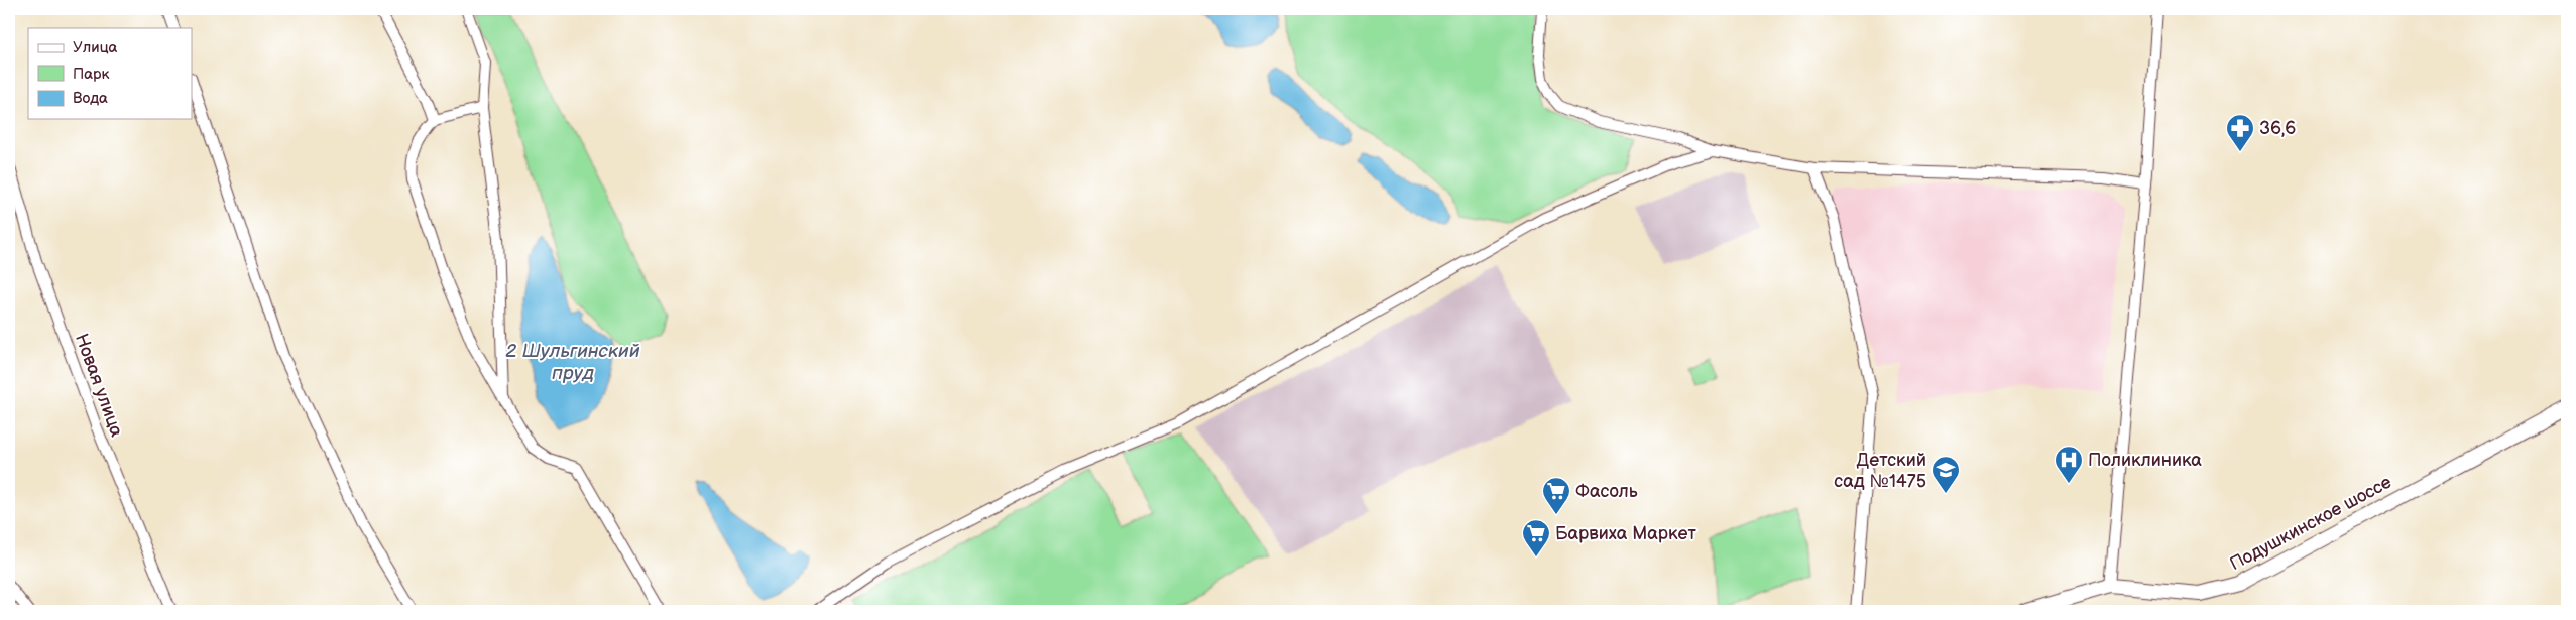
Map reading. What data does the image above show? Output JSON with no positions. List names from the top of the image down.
{
  "streets": {
    "main road": ["Подушкинское шоссе"],
    "street": ["Новая улица"]
  },
  "water": ["2 Шульгинский пруд"],
  "places": {
    "pharmacy": ["36,6"],
    "hospital": ["Поликлиника"],
    "school or university": ["Детский сад №1475"],
    "supermarket": ["Фасоль", "Барвиха Маркет"]
  },
  "legend": ["Улица", "Парк", "Вода"]
}
